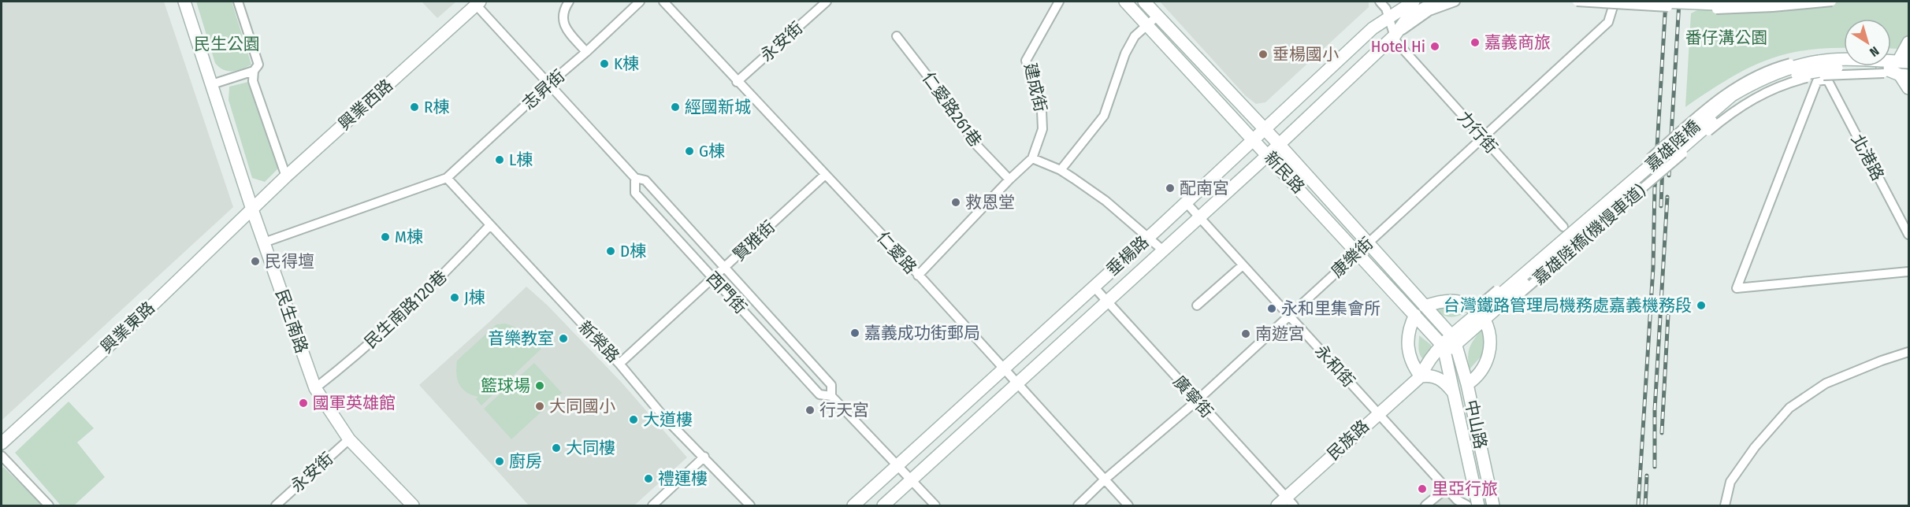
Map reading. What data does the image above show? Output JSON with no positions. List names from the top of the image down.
{
  "streets": {
    "street": [
      "永安街",
      "建成街",
      "志昇街",
      "興業西路",
      "仁愛路261巷",
      "力行街",
      "嘉雄陸橋",
      "北港路",
      "新民路",
      "嘉雄陸橋(機慢車道)",
      "賢雅街",
      "仁愛路",
      "垂楊路",
      "康樂街",
      "西門街",
      "民生南路120巷",
      "民生南路",
      "興業東路",
      "新榮路",
      "永和街",
      "廣寧街",
      "中山路",
      "民族路"
    ]
  },
  "crossings": [
    ["永安街", "仁愛路"],
    ["永安街", "民生南路"],
    ["建成街", "仁愛路261巷"],
    ["建成街", "仁愛路"],
    ["志昇街", "西門街"],
    ["志昇街", "新榮路"],
    ["興業西路", "西門街"],
    ["興業西路", "民生南路"],
    ["興業西路", "興業東路"],
    ["力行街", "垂楊路"],
    ["力行街", "康樂街"],
    ["嘉雄陸橋", "嘉雄陸橋(機慢車道)"],
    ["嘉雄陸橋", "民族路"],
    ["新民路", "垂楊路"],
    ["新民路", "康樂街"],
    ["新民路", "中山路"],
    ["新民路", "民族路"],
    ["嘉雄陸橋(機慢車道)", "民族路"],
    ["賢雅街", "仁愛路"],
    ["賢雅街", "西門街"],
    ["賢雅街", "新榮路"],
    ["仁愛路", "垂楊路"],
    ["仁愛路", "康樂街"],
    ["垂楊路", "西門街"],
    ["垂楊路", "永和街"],
    ["垂楊路", "廣寧街"],
    ["康樂街", "永和街"],
    ["康樂街", "廣寧街"],
    ["民生南路120巷", "民生南路"],
    ["民生南路120巷", "新榮路"],
    ["民生南路", "興業東路"],
    ["永和街", "民族路"],
    ["廣寧街", "民族路"],
    ["中山路", "民族路"]
  ],
  "parks": ["番仔溝公園", "民生公園"],
  "places": [
    "嘉義商旅",
    "Hotel Hi",
    "垂楊國小",
    "K棟",
    "R棟",
    "經國新城",
    "G棟",
    "L棟",
    "配南宮",
    "救恩堂",
    "M棟",
    "D棟",
    "民得壇",
    "J棟",
    "台灣鐵路管理局機務處嘉義機務段",
    "永和里集會所",
    "嘉義成功街郵局",
    "南遊宮",
    "音樂教室",
    "籃球場",
    "國軍英雄館",
    "大同國小",
    "行天宮",
    "大道樓",
    "大同樓",
    "廚房",
    "禮運樓",
    "里亞行旅"
  ],
  "north": "bottom right"
}
